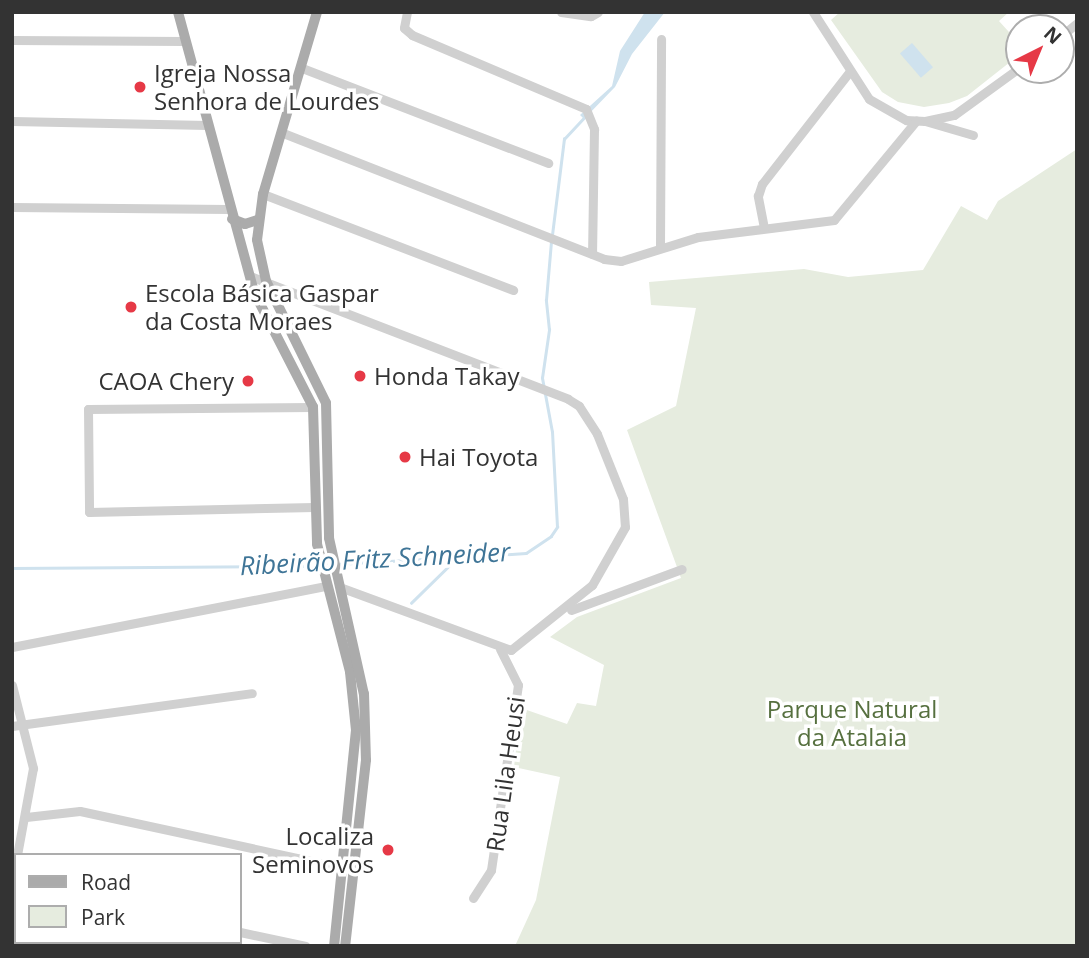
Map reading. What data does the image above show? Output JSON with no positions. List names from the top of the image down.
{
  "streets": {
    "street": ["Rua Lila Heusi"]
  },
  "water": ["Ribeirão Fritz Schneider"],
  "parks": ["Parque Natural da Atalaia"],
  "places": [
    "Igreja Nossa Senhora de Lourdes",
    "Escola Básica Gaspar da Costa Moraes",
    "Honda Takay",
    "CAOA Chery",
    "Hai Toyota",
    "Localiza Seminovos"
  ],
  "legend": ["Road", "Park"],
  "north": "top right"
}
